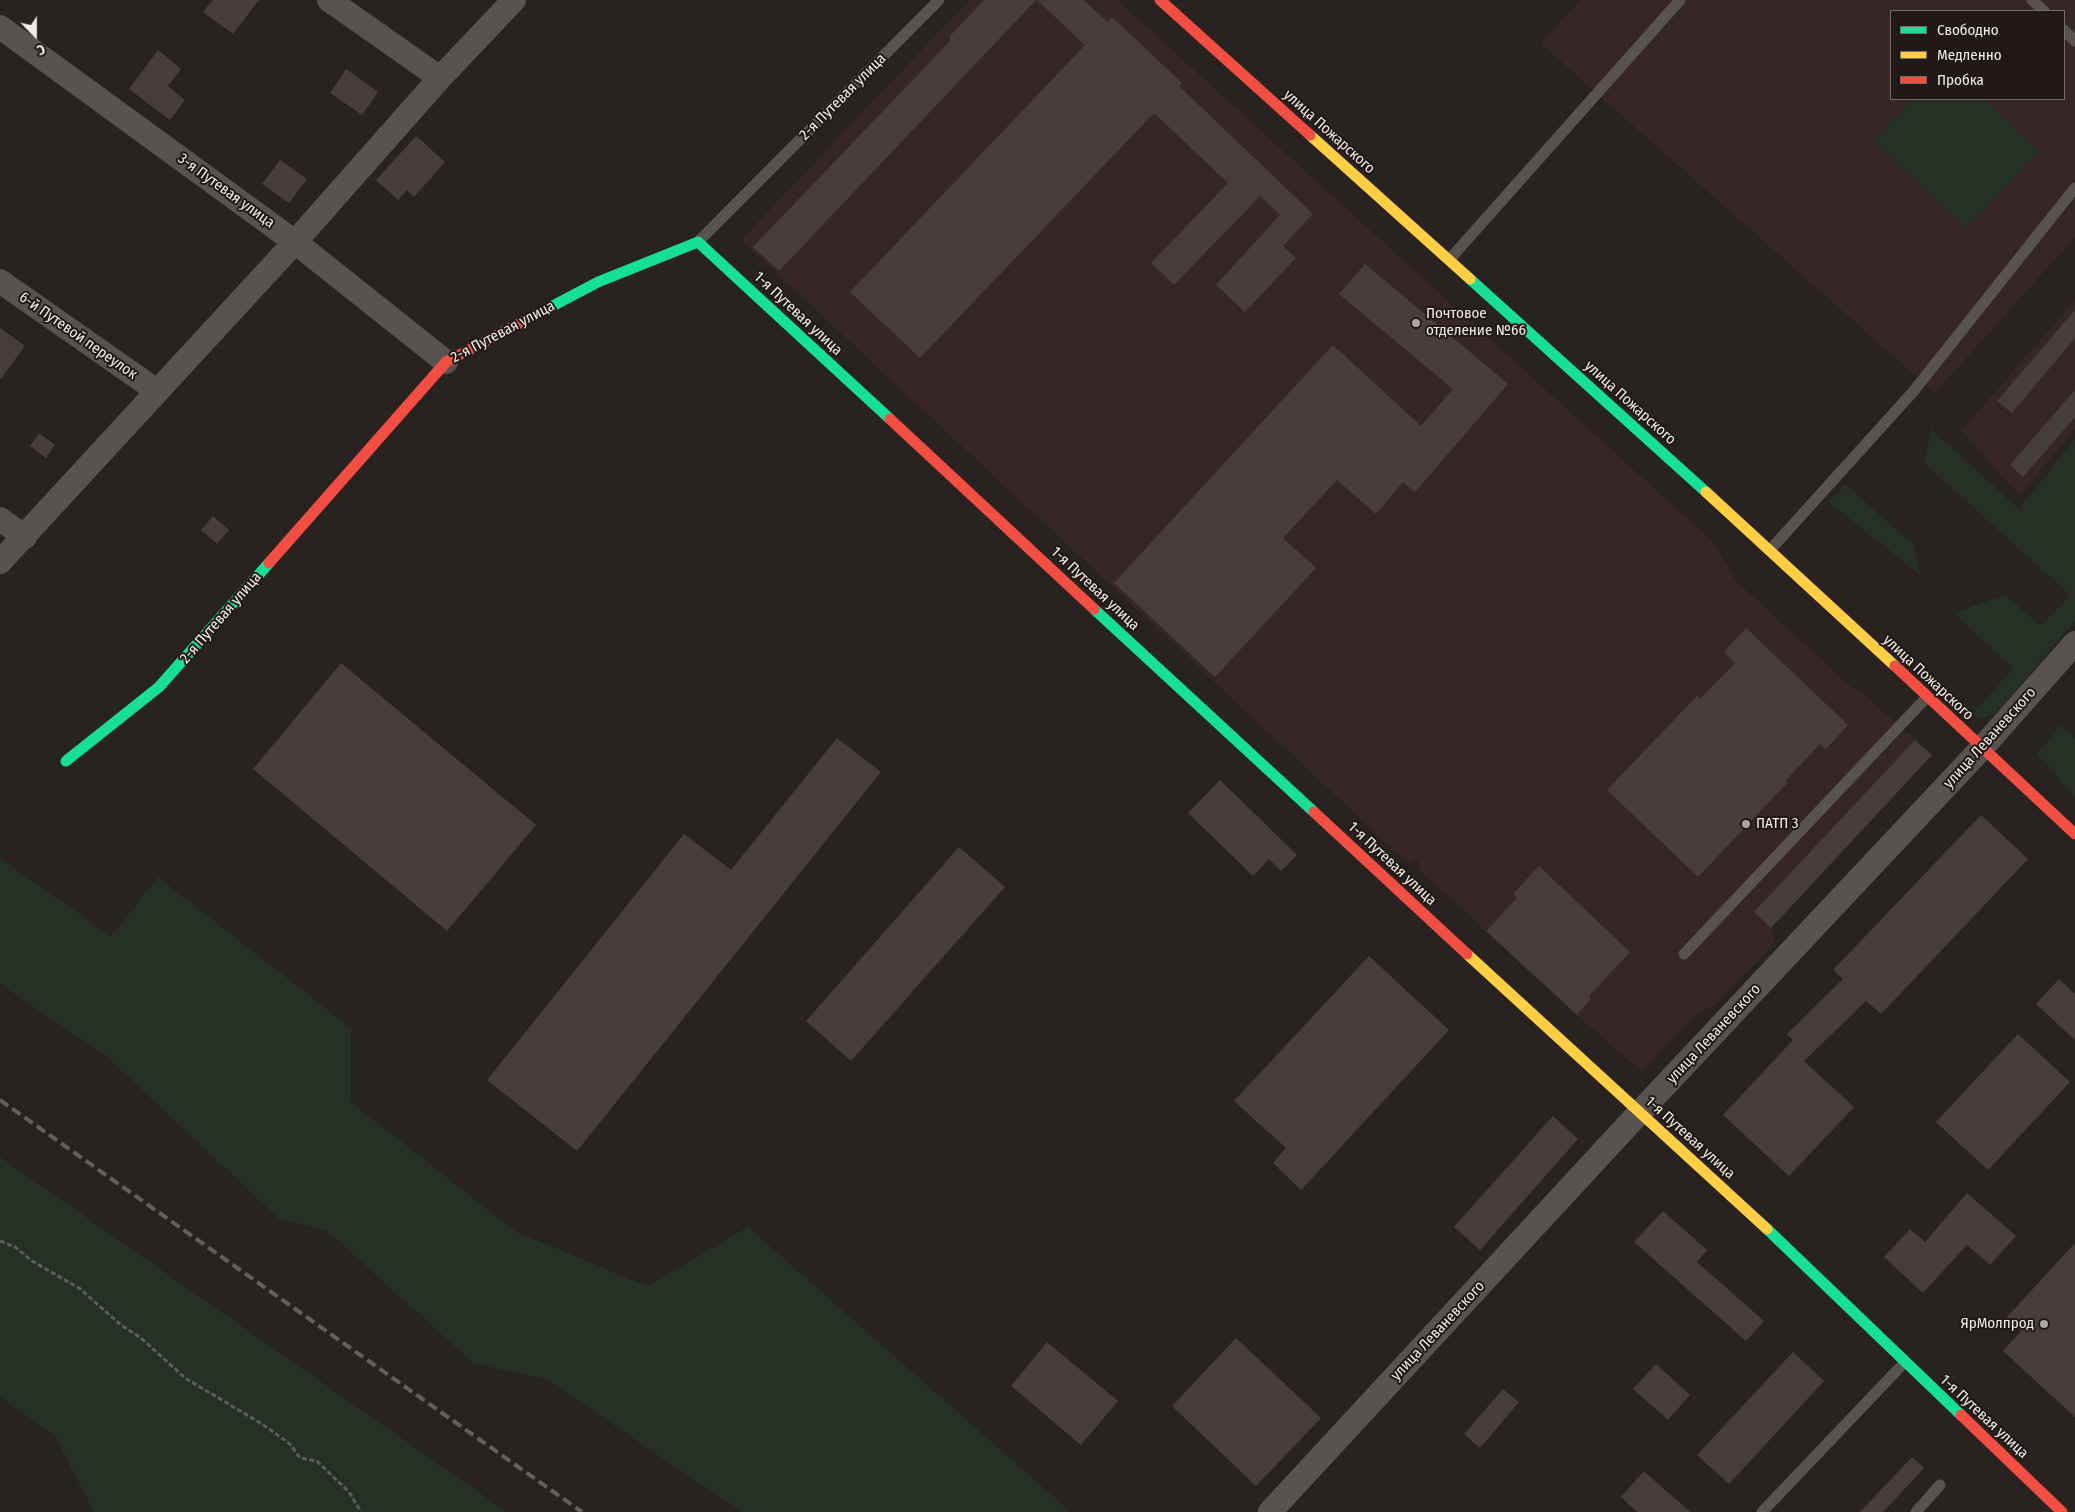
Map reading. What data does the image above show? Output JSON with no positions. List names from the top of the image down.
{
  "streets": {
    "street": [
      "2-я Путевая улица",
      "улица Пожарского",
      "3-я Путевая улица",
      "1-я Путевая улица",
      "6-й Путевой переулок",
      "улица Леваневского"
    ]
  },
  "crossings": [
    ["2-я Путевая улица", "3-я Путевая улица"],
    ["2-я Путевая улица", "1-я Путевая улица"],
    ["улица Пожарского", "улица Леваневского"],
    ["1-я Путевая улица", "улица Леваневского"]
  ],
  "places": ["Почтовое отделение №66", "ПАТП 3", "ЯрМолпрод"],
  "legend": ["Свободно", "Медленно", "Пробка"],
  "north": "bottom"
}
